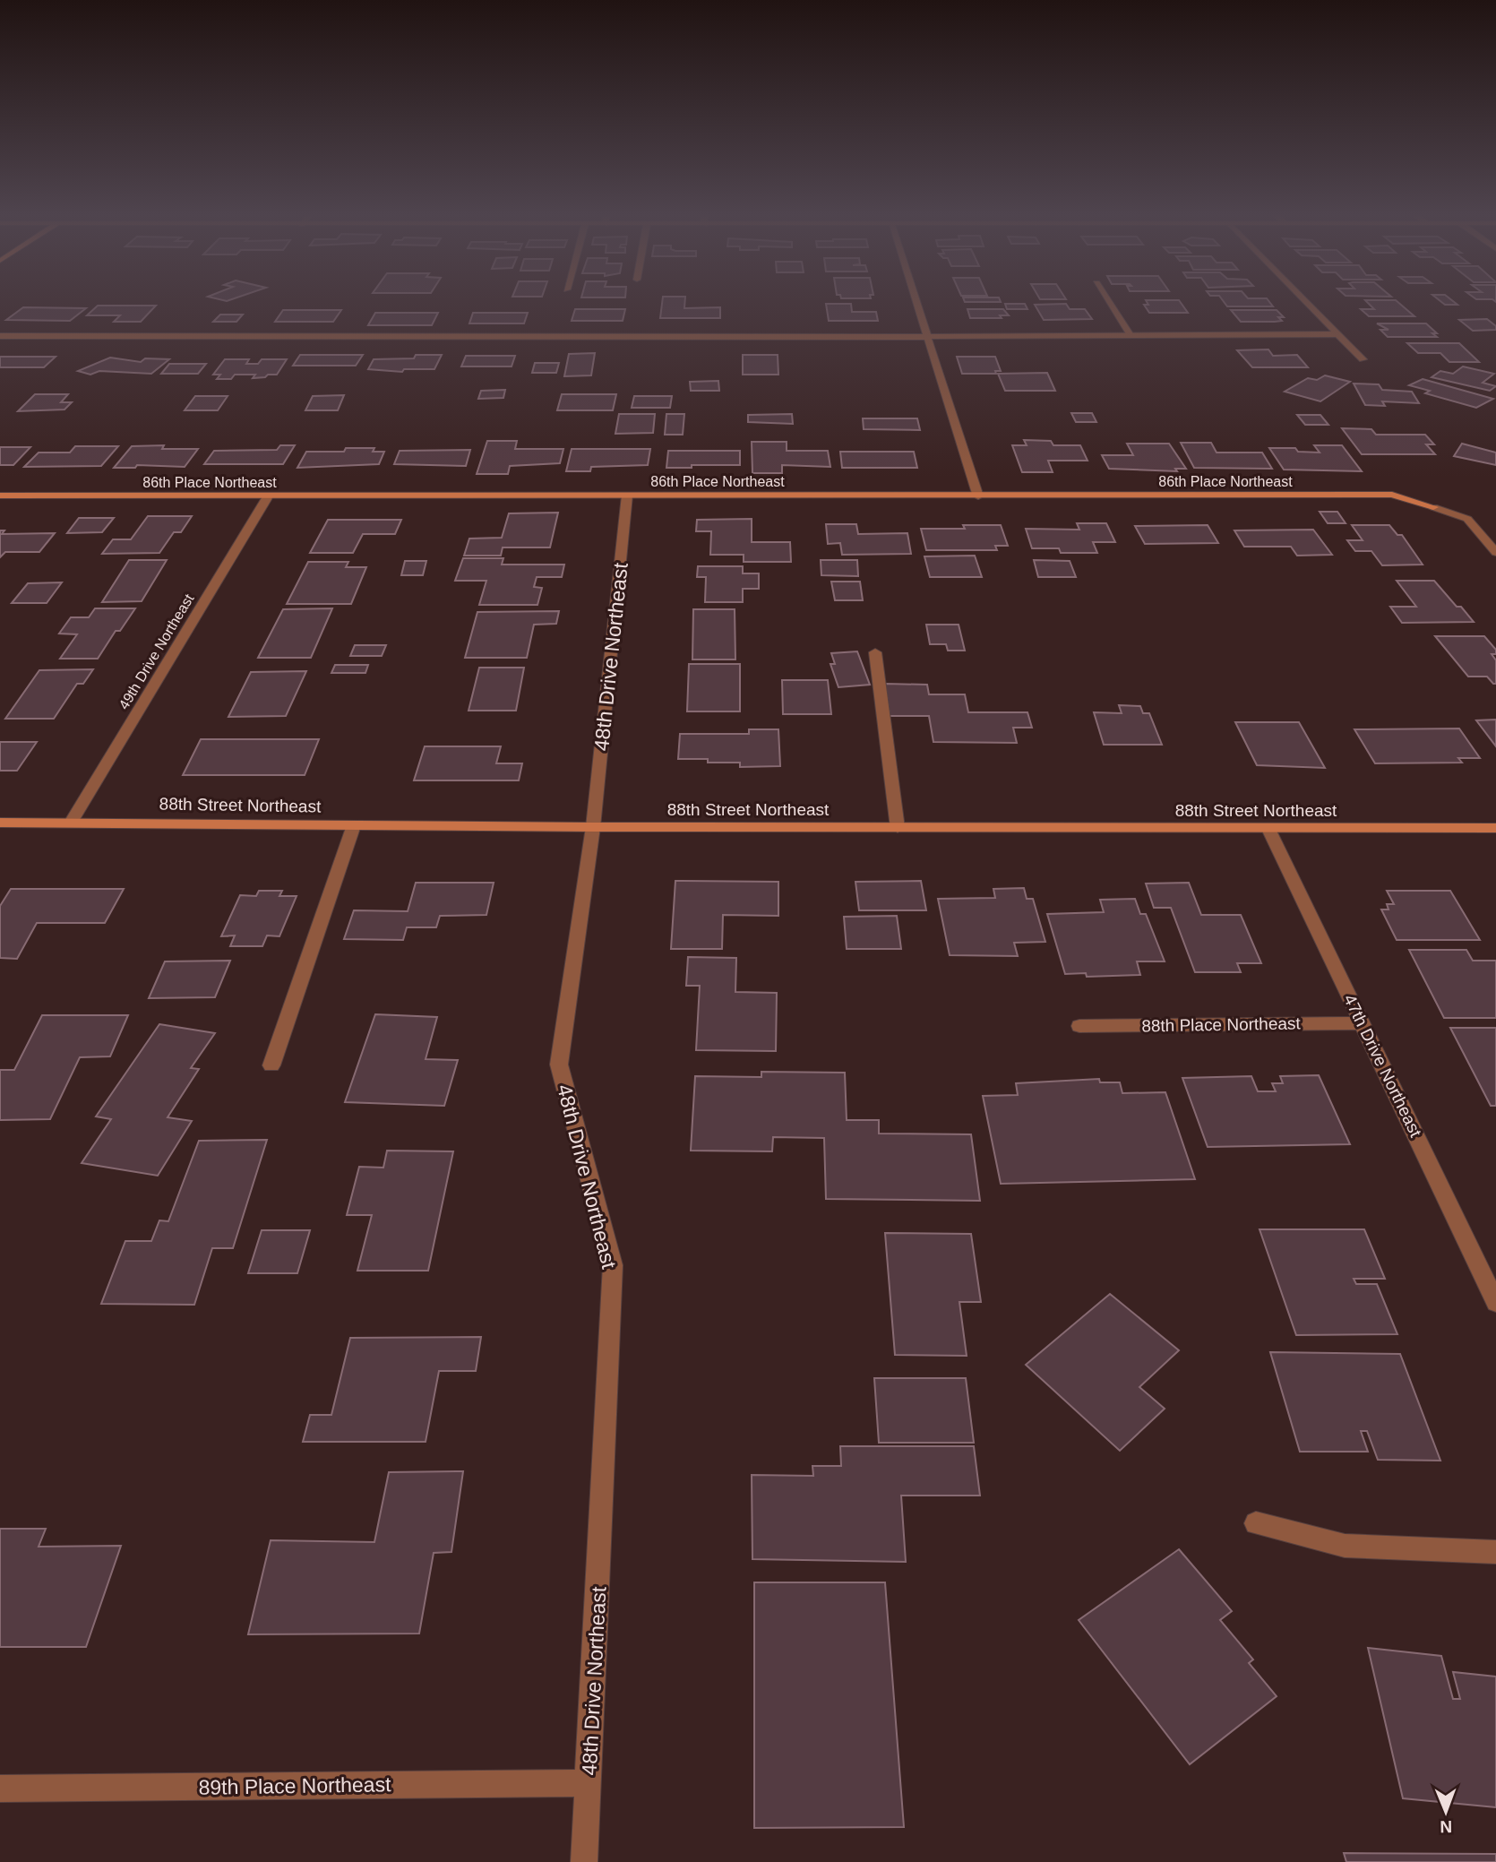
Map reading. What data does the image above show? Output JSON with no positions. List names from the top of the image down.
{
  "streets": {
    "street": [
      "86th Place Northeast",
      "49th Drive Northeast",
      "48th Drive Northeast",
      "88th Street Northeast",
      "88th Place Northeast",
      "47th Drive Northeast",
      "89th Place Northeast"
    ]
  },
  "crossings": [
    ["86th Place Northeast", "49th Drive Northeast"],
    ["86th Place Northeast", "48th Drive Northeast"],
    ["49th Drive Northeast", "88th Street Northeast"],
    ["48th Drive Northeast", "88th Street Northeast"],
    ["48th Drive Northeast", "89th Place Northeast"],
    ["88th Street Northeast", "47th Drive Northeast"],
    ["88th Place Northeast", "47th Drive Northeast"]
  ],
  "north": "bottom"
}
